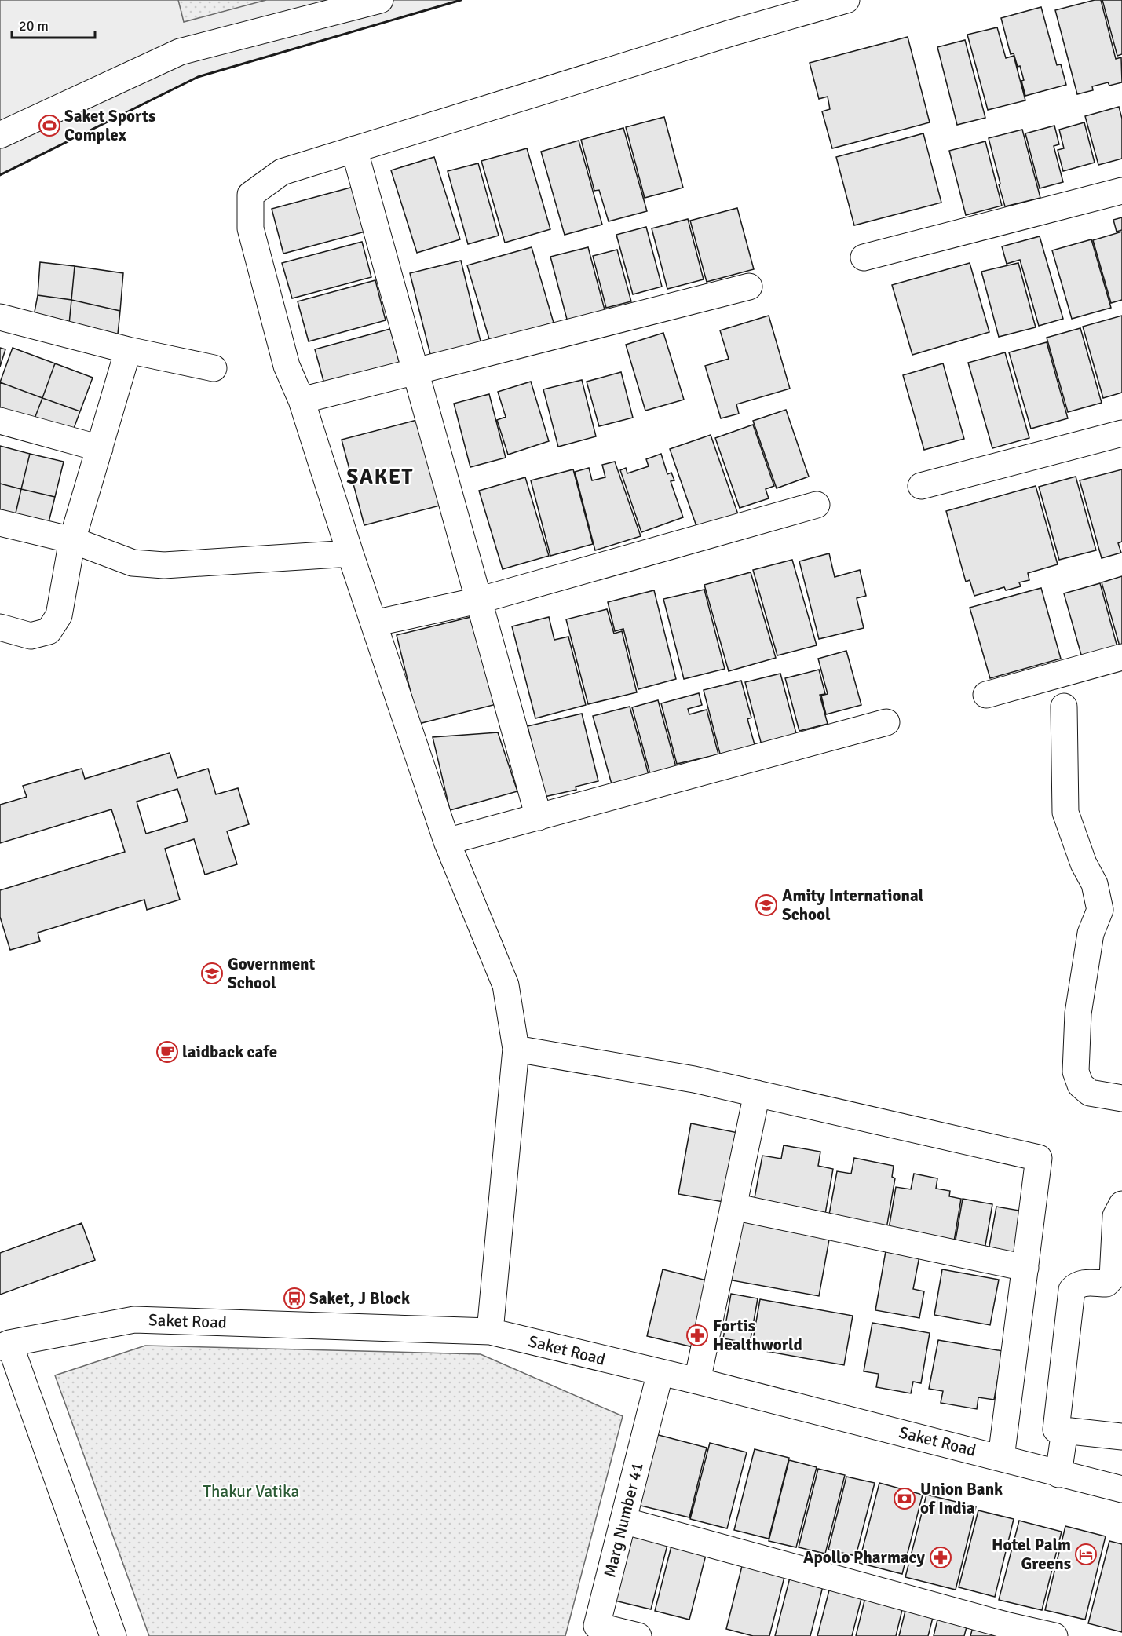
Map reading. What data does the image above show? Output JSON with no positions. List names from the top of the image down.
{
  "streets": {
    "street": ["Saket Road", "Marg Number 41"]
  },
  "crossings": [
    ["Saket Road", "Marg Number 41"]
  ],
  "districts": ["SAKET"],
  "parks": ["Thakur Vatika"],
  "places": {
    "sports": ["Saket Sports Complex"],
    "school or university": ["Amity International School", "Government School"],
    "cafe": ["laidback cafe"],
    "bus stop": ["Saket, J Block"],
    "pharmacy": ["Fortis Healthworld", "Apollo Pharmacy"],
    "bank": ["Union Bank of India"],
    "hotel": ["Hotel Palm Greens"]
  },
  "scale_bar": "20 m"
}
